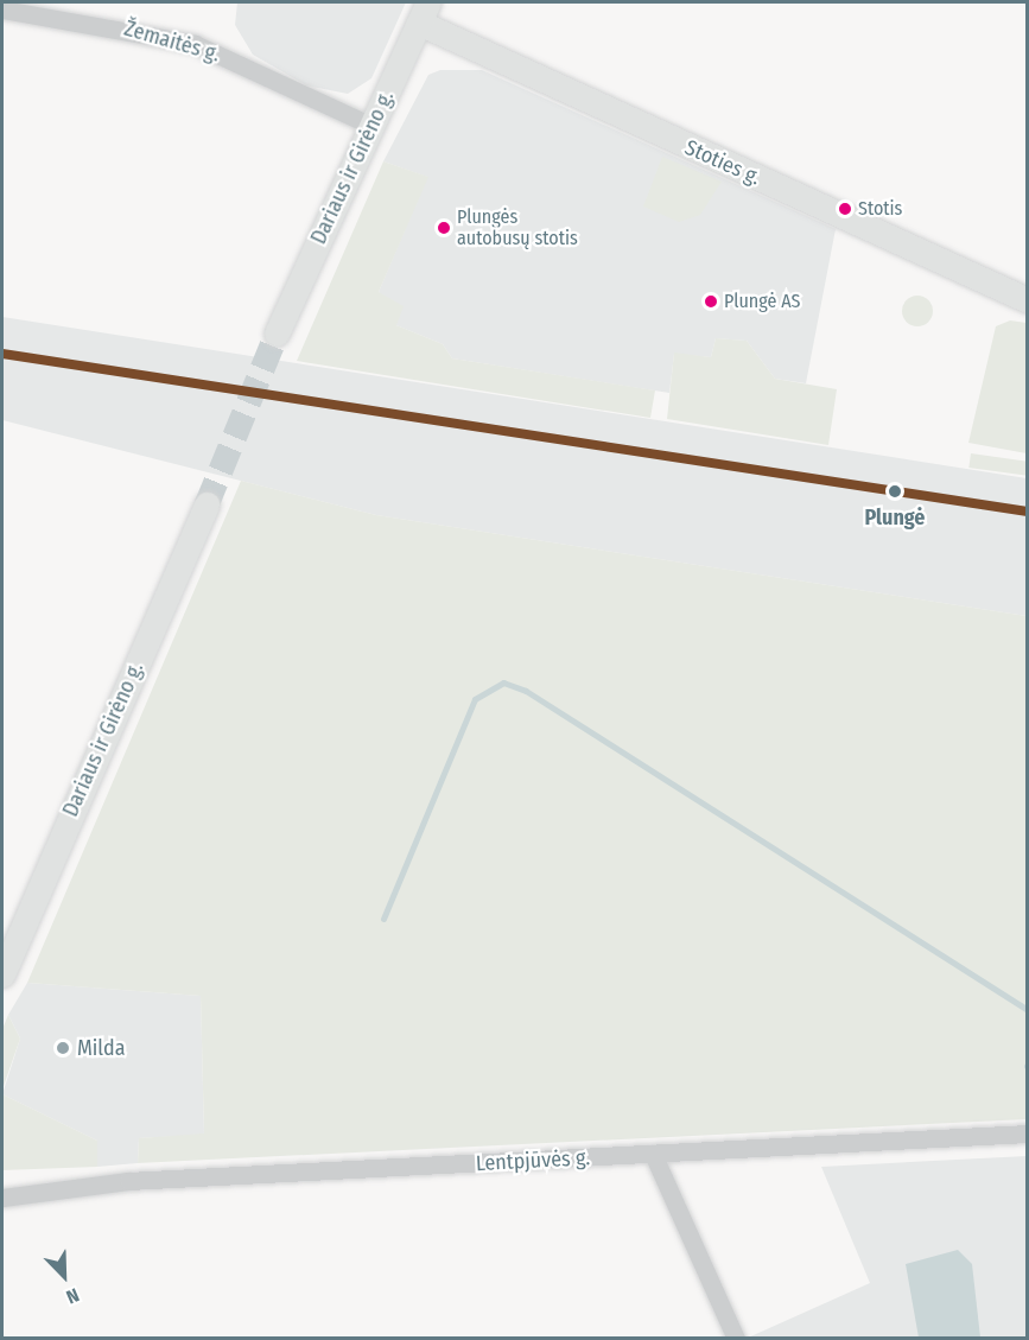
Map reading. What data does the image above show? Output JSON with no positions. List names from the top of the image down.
{
  "streets": {
    "main road": ["Stoties g.", "Dariaus ir Girėno g."],
    "street": ["Žemaitės g.", "Lentpjūvės g."]
  },
  "crossings": [
    ["Žemaitės g.", "Dariaus ir Girėno g."],
    ["Stoties g.", "Dariaus ir Girėno g."]
  ],
  "places": [
    "Stotis",
    "Plungės autobusų stotis",
    "Plungė AS",
    "Plungė",
    "Milda"
  ],
  "north": "bottom right"
}
